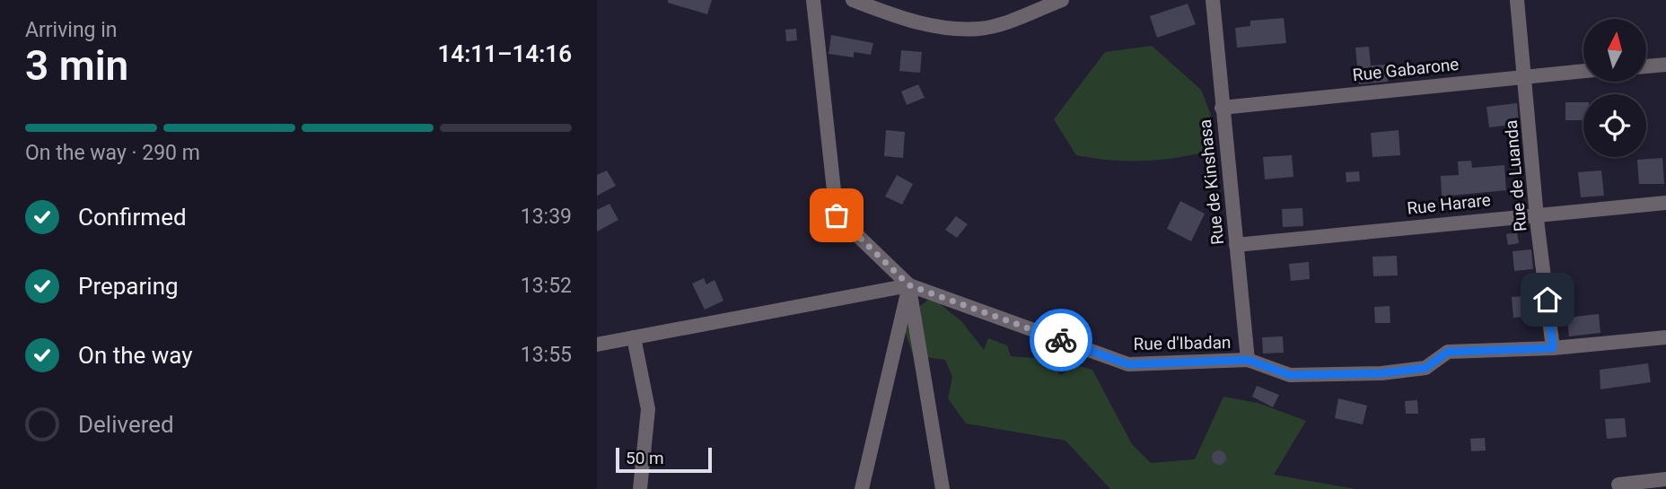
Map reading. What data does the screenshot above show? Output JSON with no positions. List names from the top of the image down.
{
  "streets": {
    "street": [
      "Rue Gabarone",
      "Rue de Luanda",
      "Rue de Kinshasa",
      "Rue Harare",
      "Rue d'Ibadan"
    ]
  },
  "crossings": [
    ["Rue Gabarone", "Rue de Luanda"],
    ["Rue Gabarone", "Rue de Kinshasa"],
    ["Rue de Luanda", "Rue Harare"],
    ["Rue de Luanda", "Rue d'Ibadan"],
    ["Rue de Kinshasa", "Rue Harare"],
    ["Rue de Kinshasa", "Rue d'Ibadan"]
  ],
  "scale_bar": "50 m",
  "north": "top",
  "page": {
    "heading": ["3 min", "Arriving in", "14:11–14:16"],
    "bar": "On the way · 290 m",
    "list": [
      ["Confirmed", "13:39"],
      ["Preparing", "13:52"],
      ["On the way", "13:55"],
      "Delivered"
    ],
    "scale": "50 m"
  }
}
